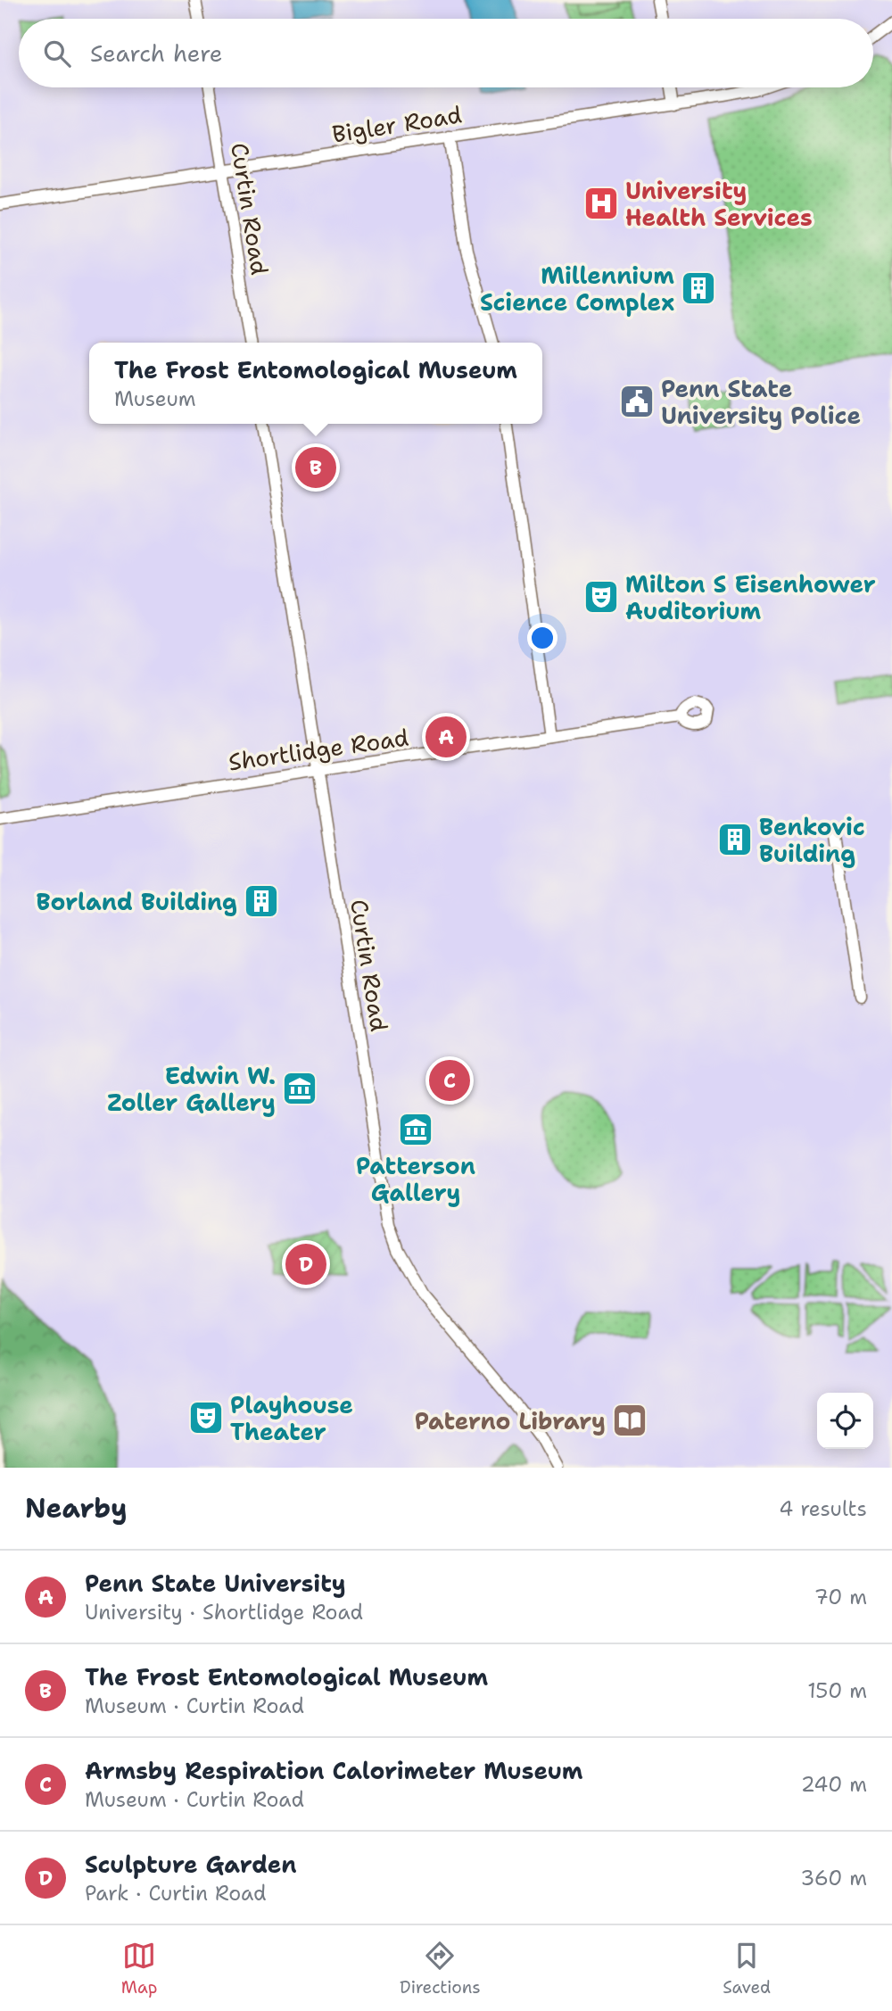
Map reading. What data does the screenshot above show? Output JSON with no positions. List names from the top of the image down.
{
  "streets": {
    "street": ["Bigler Road", "Curtin Road", "Shortlidge Road"]
  },
  "crossings": [
    ["Bigler Road", "Curtin Road"],
    ["Curtin Road", "Shortlidge Road"]
  ],
  "places": {
    "hospital": ["University Health Services"],
    "building": ["Millennium Science Complex", "Benkovic Building", "Borland Building"],
    "public building": ["Penn State University Police"],
    "theatre": ["Milton S Eisenhower Auditorium", "Playhouse Theater"],
    "museum": ["Edwin W. Zoller Gallery", "Patterson Gallery"],
    "library": ["Paterno Library"]
  },
  "page": {
    "search": "Search here",
    "popup": ["The Frost Entomological Museum", "Museum"],
    "pins": [
      "B",
      "A",
      "C",
      "D"
    ],
    "heading": ["Nearby", "4 results"],
    "list": [
      {
        "mark": "A",
        "name": "Penn State University",
        "note": "University · Shortlidge Road",
        "value": "70 m"
      },
      {
        "mark": "B",
        "name": "The Frost Entomological Museum",
        "note": "Museum · Curtin Road",
        "value": "150 m"
      },
      {
        "mark": "C",
        "name": "Armsby Respiration Calorimeter Museum",
        "note": "Museum · Curtin Road",
        "value": "240 m"
      },
      {
        "mark": "D",
        "name": "Sculpture Garden",
        "note": "Park · Curtin Road",
        "value": "360 m"
      }
    ],
    "nav": ["Map", "Directions", "Saved"]
  }
}
